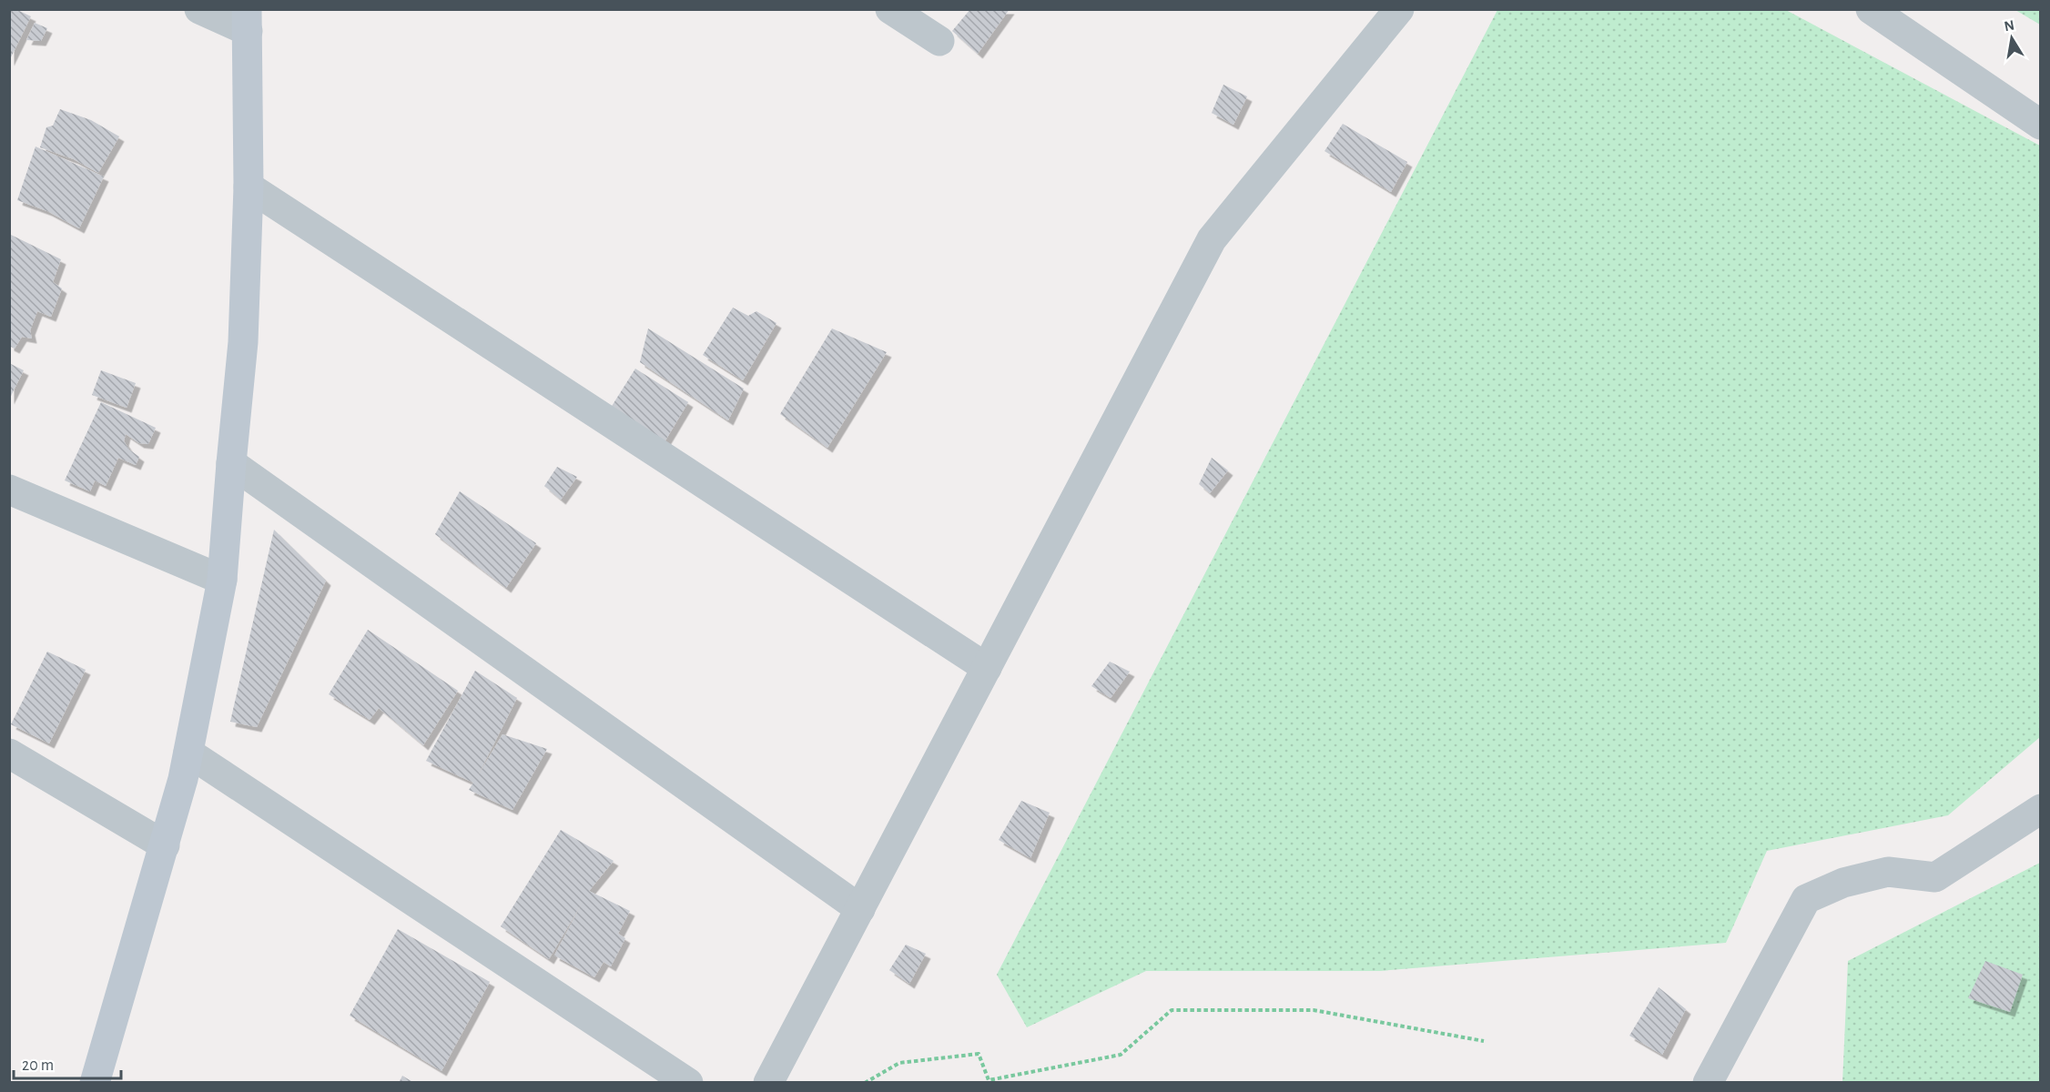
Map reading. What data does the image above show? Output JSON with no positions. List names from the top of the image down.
{
  "scale_bar": "20 m",
  "north": "top"
}
